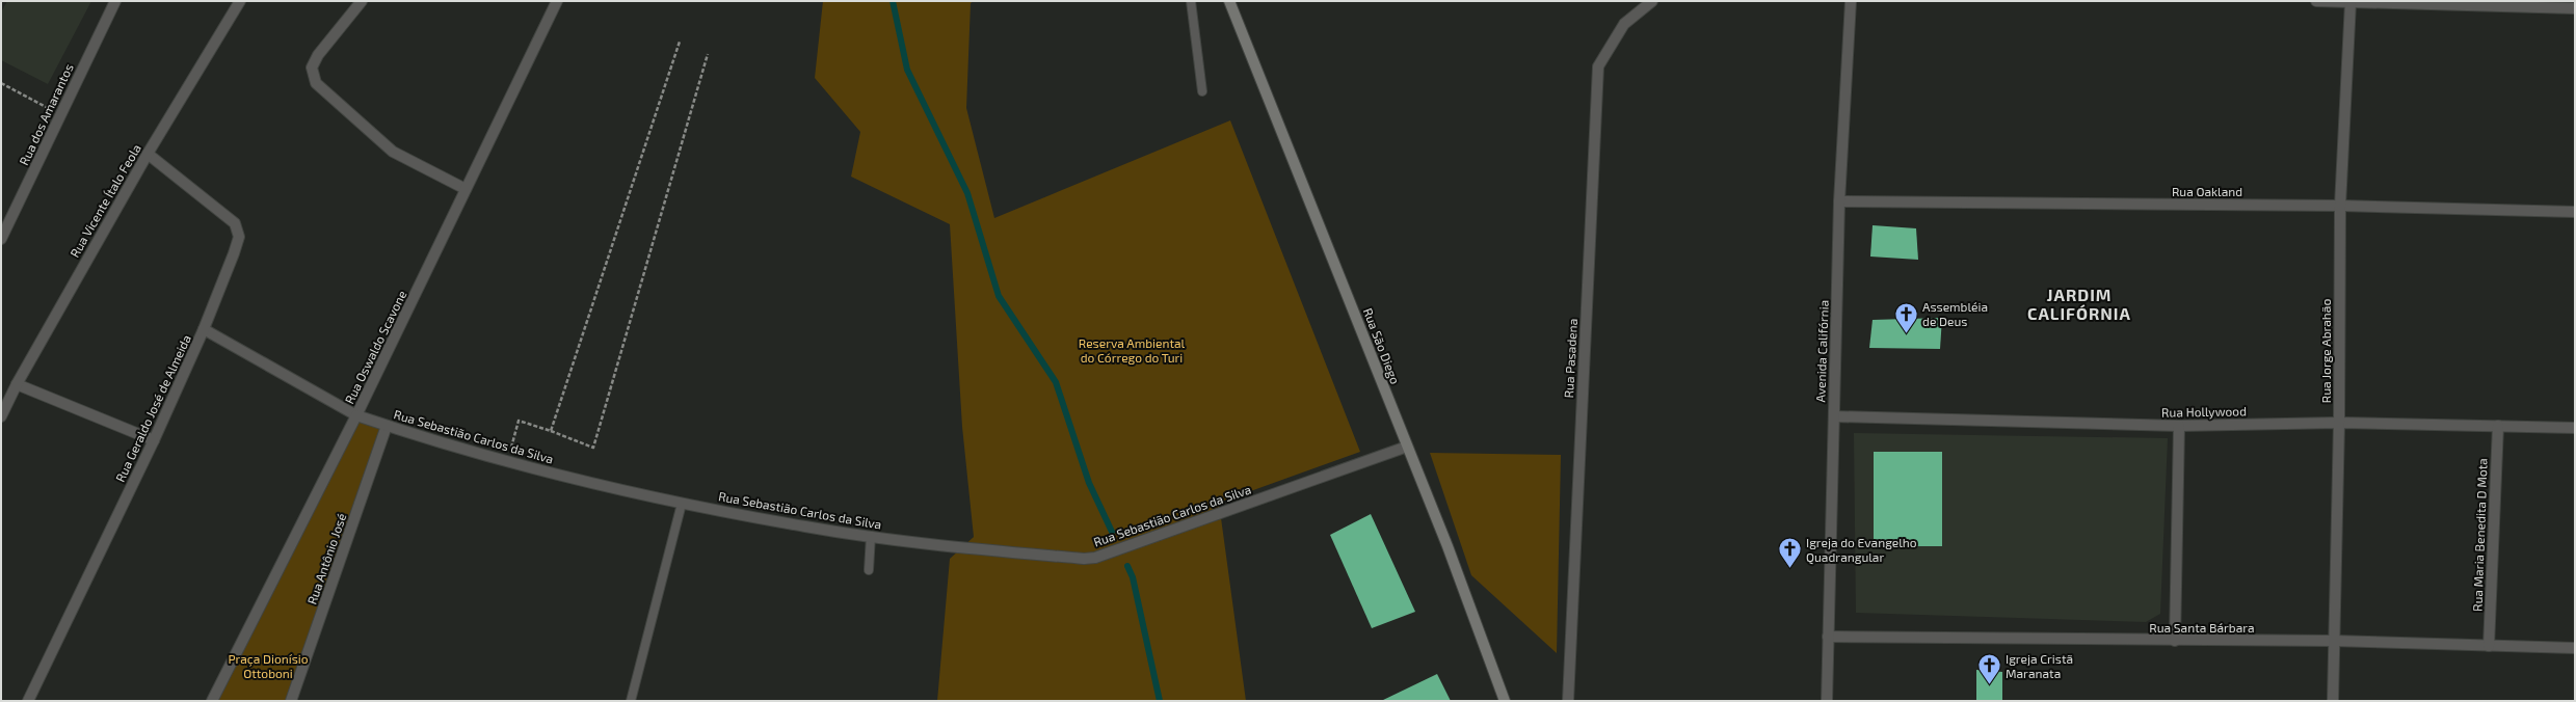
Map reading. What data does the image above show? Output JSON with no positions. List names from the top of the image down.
{
  "streets": {
    "main road": ["Rua São Diego"],
    "street": [
      "Rua dos Amarantos",
      "Rua Oakland",
      "Rua Vicente Ítalo Feola",
      "Rua Oswaldo Scavone",
      "Avenida Califórnia",
      "Rua Jorge Abrahão",
      "Rua Pasadena",
      "Rua Geraldo José de Almeida",
      "Rua Hollywood",
      "Rua Sebastião Carlos da Silva",
      "Rua Maria Benedita D Mota",
      "Rua Antônio José",
      "Rua Santa Bárbara"
    ]
  },
  "crossings": [
    ["Rua Oakland", "Avenida Califórnia"],
    ["Rua Oakland", "Rua Jorge Abrahão"],
    ["Rua Vicente Ítalo Feola", "Rua Geraldo José de Almeida"],
    ["Rua São Diego", "Rua Sebastião Carlos da Silva"],
    ["Rua Oswaldo Scavone", "Rua Sebastião Carlos da Silva"],
    ["Avenida Califórnia", "Rua Hollywood"],
    ["Avenida Califórnia", "Rua Santa Bárbara"],
    ["Rua Jorge Abrahão", "Rua Hollywood"],
    ["Rua Jorge Abrahão", "Rua Santa Bárbara"],
    ["Rua Geraldo José de Almeida", "Rua Sebastião Carlos da Silva"],
    ["Rua Hollywood", "Rua Maria Benedita D Mota"],
    ["Rua Sebastião Carlos da Silva", "Rua Antônio José"],
    ["Rua Maria Benedita D Mota", "Rua Santa Bárbara"]
  ],
  "districts": ["JARDIM CALIFÓRNIA"],
  "parks": ["Reserva Ambiental do Córrego do Turi", "Praça Dionísio Ottoboni"],
  "places": {
    "church": ["Assembléia de Deus", "Igreja do Evangelho Quadrangular", "Igreja Cristã Maranata"]
  }
}
